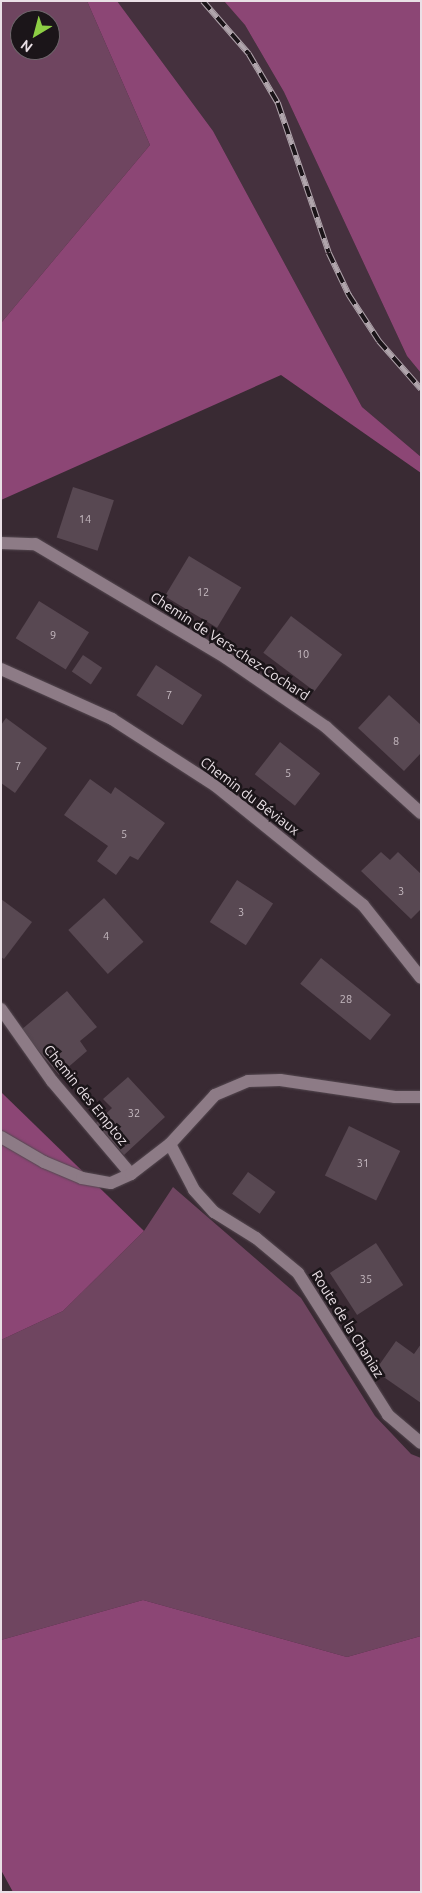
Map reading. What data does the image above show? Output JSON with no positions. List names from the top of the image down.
{
  "streets": {
    "street": [
      "Chemin de Vers-chez-Cochard",
      "Chemin du Béviaux",
      "Chemin des Emptoz",
      "Route de la Chaniaz"
    ]
  },
  "house_numbers": [
    "14",
    "12",
    "9",
    "10",
    "7",
    "8",
    "7",
    "5",
    "5",
    "3",
    "3",
    "4",
    "28",
    "32",
    "31",
    "35"
  ],
  "north": "bottom left"
}
